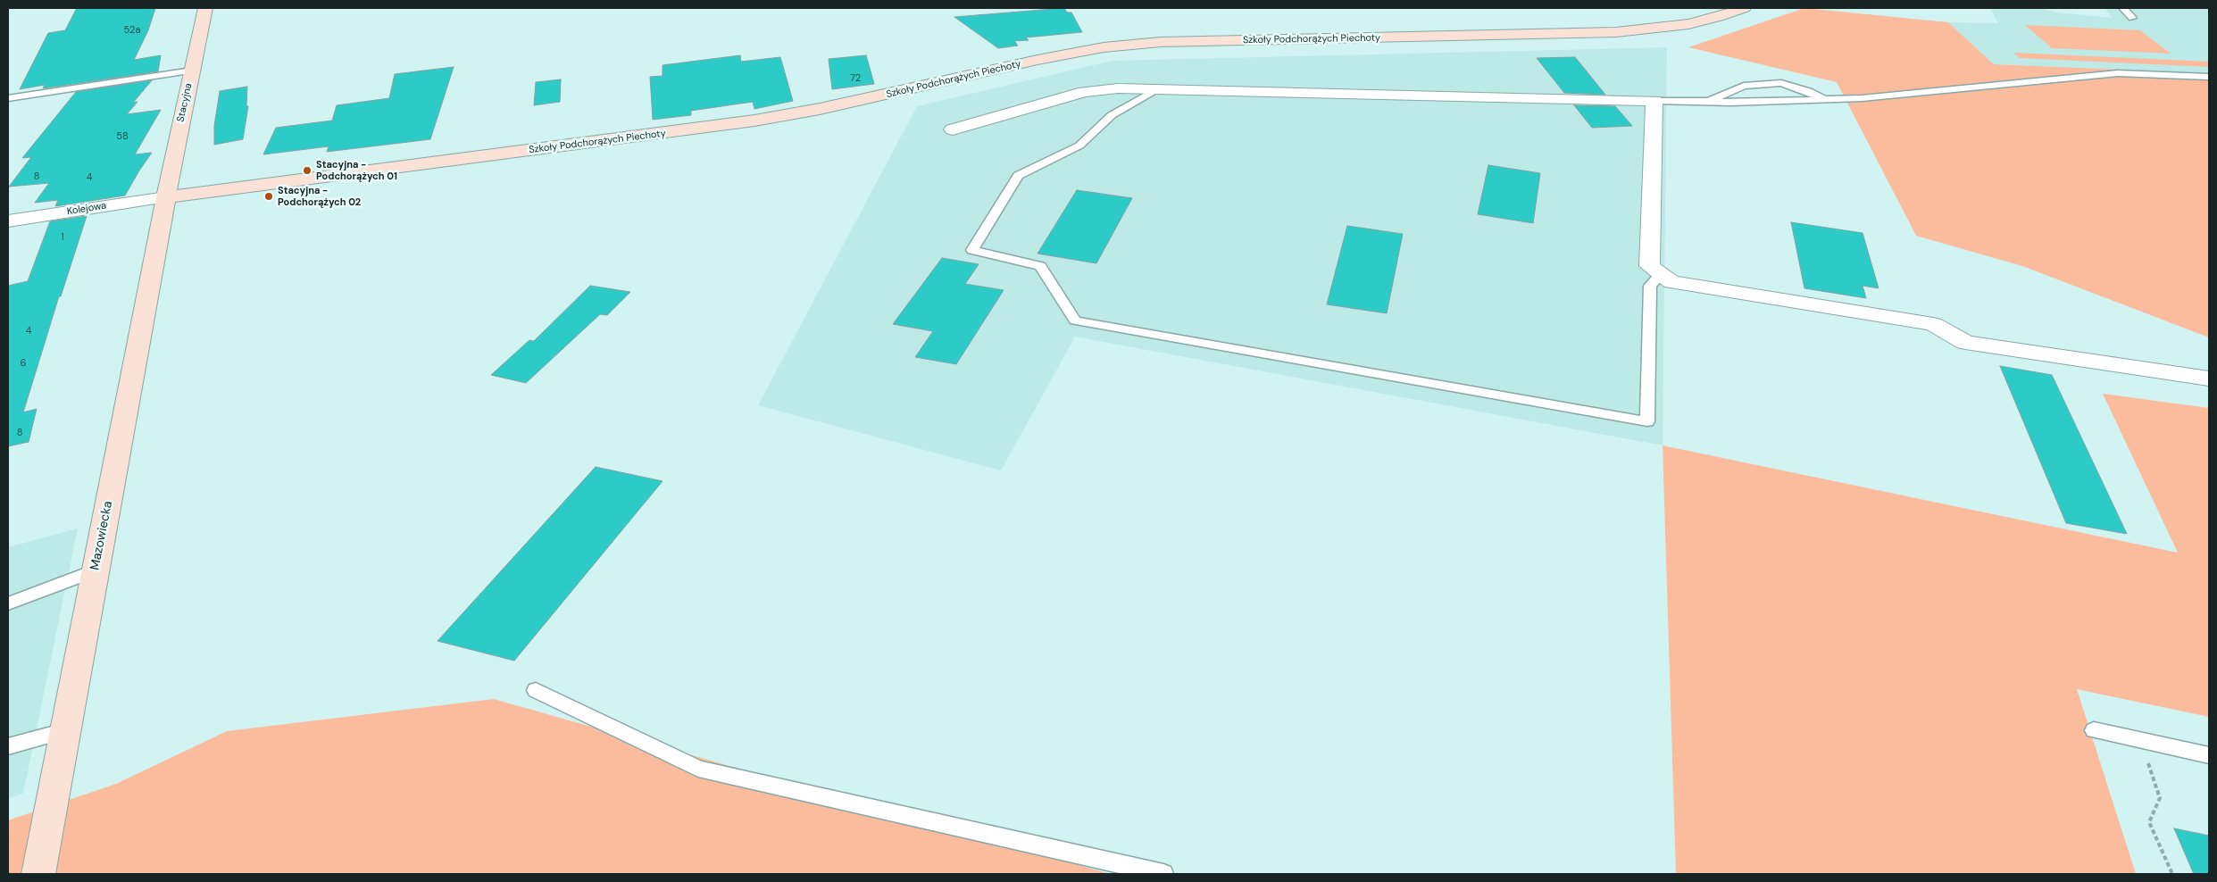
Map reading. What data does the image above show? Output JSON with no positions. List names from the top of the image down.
{
  "streets": {
    "street": [
      "Szkoły Podchorążych Piechoty",
      "Stacyjna",
      "Kolejowa",
      "Mazowiecka"
    ]
  },
  "crossings": [
    ["Szkoły Podchorążych Piechoty", "Stacyjna"],
    ["Szkoły Podchorążych Piechoty", "Kolejowa"],
    ["Szkoły Podchorążych Piechoty", "Mazowiecka"],
    ["Stacyjna", "Kolejowa"],
    ["Stacyjna", "Mazowiecka"],
    ["Kolejowa", "Mazowiecka"]
  ],
  "places": ["Stacyjna - Podchorążych 01", "Stacyjna - Podchorążych 02"],
  "house_numbers": [
    "52a",
    "72",
    "58",
    "8",
    "4",
    "1",
    "4",
    "6",
    "8"
  ]
}
